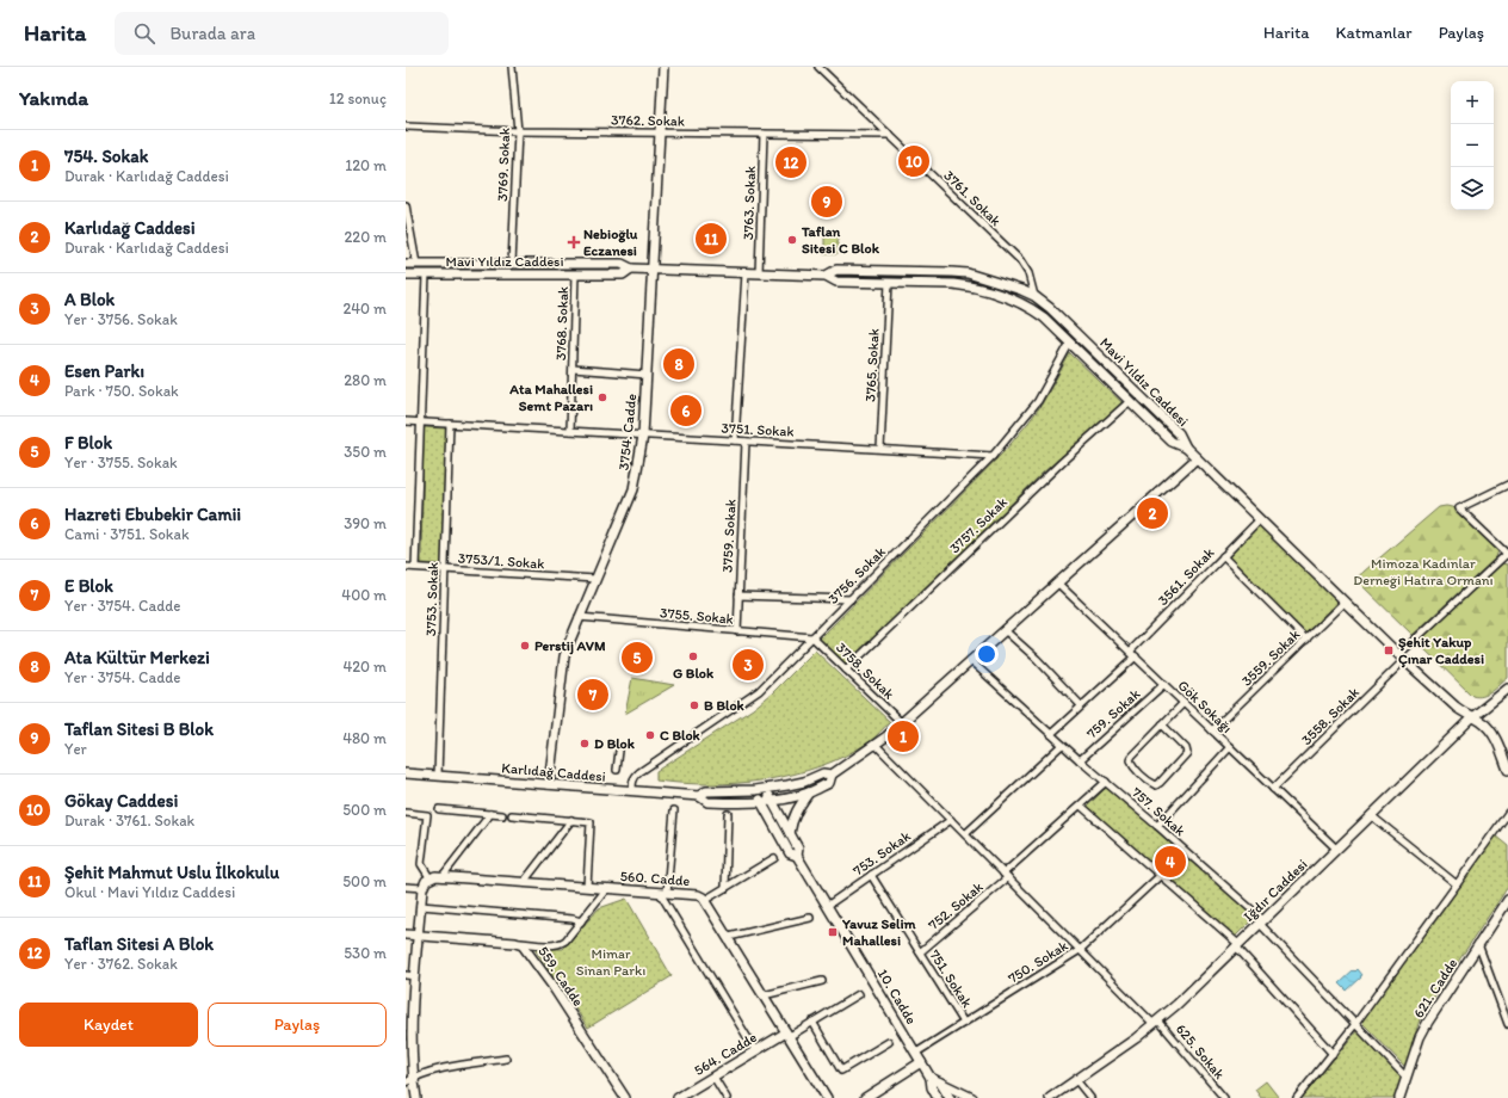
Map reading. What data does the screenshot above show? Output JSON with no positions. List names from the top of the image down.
{
  "streets": {
    "main road": [
      "Mavi Yıldız Caddesi",
      "3754. Cadde",
      "Karlıdağ Caddesi",
      "560. Cadde",
      "Iğdır Caddesi",
      "559. Cadde",
      "621. Cadde",
      "10. Cadde",
      "564. Cadde"
    ],
    "street": [
      "3762. Sokak",
      "3769. Sokak",
      "3761. Sokak",
      "3763. Sokak",
      "3768. Sokak",
      "3765. Sokak",
      "3751. Sokak",
      "3757. Sokak",
      "3759. Sokak",
      "3753/1. Sokak",
      "3756. Sokak",
      "3561. Sokak",
      "3753. Sokak",
      "3755. Sokak",
      "3559. Sokak",
      "3758. Sokak",
      "Gök Sokağı",
      "759. Sokak",
      "3558. Sokak",
      "757. Sokak",
      "753. Sokak",
      "752. Sokak",
      "750. Sokak",
      "751. Sokak",
      "625. Sokak"
    ]
  },
  "crossings": [
    ["3762. Sokak", "3769. Sokak"],
    ["3762. Sokak", "3761. Sokak"],
    ["3762. Sokak", "3763. Sokak"],
    ["3762. Sokak", "3754. Cadde"],
    ["3769. Sokak", "Mavi Yıldız Caddesi"],
    ["3761. Sokak", "Mavi Yıldız Caddesi"],
    ["3763. Sokak", "Mavi Yıldız Caddesi"],
    ["Mavi Yıldız Caddesi", "3768. Sokak"],
    ["Mavi Yıldız Caddesi", "3765. Sokak"],
    ["Mavi Yıldız Caddesi", "3754. Cadde"],
    ["Mavi Yıldız Caddesi", "3757. Sokak"],
    ["Mavi Yıldız Caddesi", "3756. Sokak"],
    ["3768. Sokak", "3751. Sokak"],
    ["3765. Sokak", "3751. Sokak"],
    ["3751. Sokak", "3754. Cadde"],
    ["3751. Sokak", "3759. Sokak"],
    ["3751. Sokak", "3756. Sokak"],
    ["3751. Sokak", "3753. Sokak"],
    ["3754. Cadde", "3753/1. Sokak"],
    ["3754. Cadde", "3755. Sokak"],
    ["3754. Cadde", "Karlıdağ Caddesi"],
    ["3757. Sokak", "3758. Sokak"],
    ["3759. Sokak", "3755. Sokak"],
    ["3753/1. Sokak", "3753. Sokak"],
    ["3756. Sokak", "3755. Sokak"],
    ["3756. Sokak", "3758. Sokak"],
    ["3756. Sokak", "Karlıdağ Caddesi"],
    ["3561. Sokak", "Gök Sokağı"],
    ["3753. Sokak", "Karlıdağ Caddesi"],
    ["3755. Sokak", "3758. Sokak"],
    ["3559. Sokak", "Gök Sokağı"],
    ["3758. Sokak", "Karlıdağ Caddesi"],
    ["Gök Sokağı", "759. Sokak"],
    ["Gök Sokağı", "3558. Sokak"],
    ["Gök Sokağı", "Karlıdağ Caddesi"],
    ["Gök Sokağı", "Iğdır Caddesi"],
    ["759. Sokak", "757. Sokak"],
    ["Karlıdağ Caddesi", "757. Sokak"],
    ["Karlıdağ Caddesi", "10. Cadde"],
    ["Karlıdağ Caddesi", "625. Sokak"],
    ["757. Sokak", "Iğdır Caddesi"],
    ["757. Sokak", "752. Sokak"],
    ["757. Sokak", "621. Cadde"],
    ["753. Sokak", "751. Sokak"],
    ["753. Sokak", "10. Cadde"],
    ["753. Sokak", "625. Sokak"],
    ["560. Cadde", "564. Cadde"],
    ["Iğdır Caddesi", "625. Sokak"],
    ["752. Sokak", "751. Sokak"],
    ["752. Sokak", "625. Sokak"],
    ["750. Sokak", "751. Sokak"],
    ["750. Sokak", "10. Cadde"],
    ["750. Sokak", "625. Sokak"]
  ],
  "parks": ["Mimoza Kadınlar Derneği Hatıra Ormanı", "Mimar Sinan Parkı"],
  "places": {
    "other": [
      "Taflan Sitesi C Blok",
      "Ata Mahallesi Semt Pazarı",
      "Perstij AVM",
      "G Blok",
      "B Blok",
      "C Blok",
      "D Blok"
    ],
    "health": ["Nebioğlu Eczanesi"],
    "transit": ["Şehit Yakup Çınar Caddesi", "Yavuz Selim Mahallesi"]
  },
  "page": {
    "header": "Harita",
    "search": "Burada ara",
    "nav": ["Harita", "Katmanlar", "Paylaş"],
    "heading": ["Yakında", "12 sonuç"],
    "map_buttons": ["+", "−"],
    "list": [
      {
        "mark": "1",
        "name": "754. Sokak",
        "note": "Durak · Karlıdağ Caddesi",
        "value": "120 m"
      },
      {
        "mark": "2",
        "name": "Karlıdağ Caddesi",
        "note": "Durak · Karlıdağ Caddesi",
        "value": "220 m"
      },
      {
        "mark": "3",
        "name": "A Blok",
        "note": "Yer · 3756. Sokak",
        "value": "240 m"
      },
      {
        "mark": "4",
        "name": "Esen Parkı",
        "note": "Park · 750. Sokak",
        "value": "280 m"
      },
      {
        "mark": "5",
        "name": "F Blok",
        "note": "Yer · 3755. Sokak",
        "value": "350 m"
      },
      {
        "mark": "6",
        "name": "Hazreti Ebubekir Camii",
        "note": "Cami · 3751. Sokak",
        "value": "390 m"
      },
      {
        "mark": "7",
        "name": "E Blok",
        "note": "Yer · 3754. Cadde",
        "value": "400 m"
      },
      {
        "mark": "8",
        "name": "Ata Kültür Merkezi",
        "note": "Yer · 3754. Cadde",
        "value": "420 m"
      },
      {
        "mark": "9",
        "name": "Taflan Sitesi B Blok",
        "note": "Yer",
        "value": "480 m"
      },
      {
        "mark": "10",
        "name": "Gökay Caddesi",
        "note": "Durak · 3761. Sokak",
        "value": "500 m"
      },
      {
        "mark": "11",
        "name": "Şehit Mahmut Uslu İlkokulu",
        "note": "Okul · Mavi Yıldız Caddesi",
        "value": "500 m"
      },
      {
        "mark": "12",
        "name": "Taflan Sitesi A Blok",
        "note": "Yer · 3762. Sokak",
        "value": "530 m"
      }
    ],
    "pins": [
      "10",
      "12",
      "9",
      "11",
      "8",
      "6",
      "2",
      "5",
      "3",
      "7",
      "1",
      "4"
    ],
    "buttons": ["Kaydet", "Paylaş"]
  }
}
